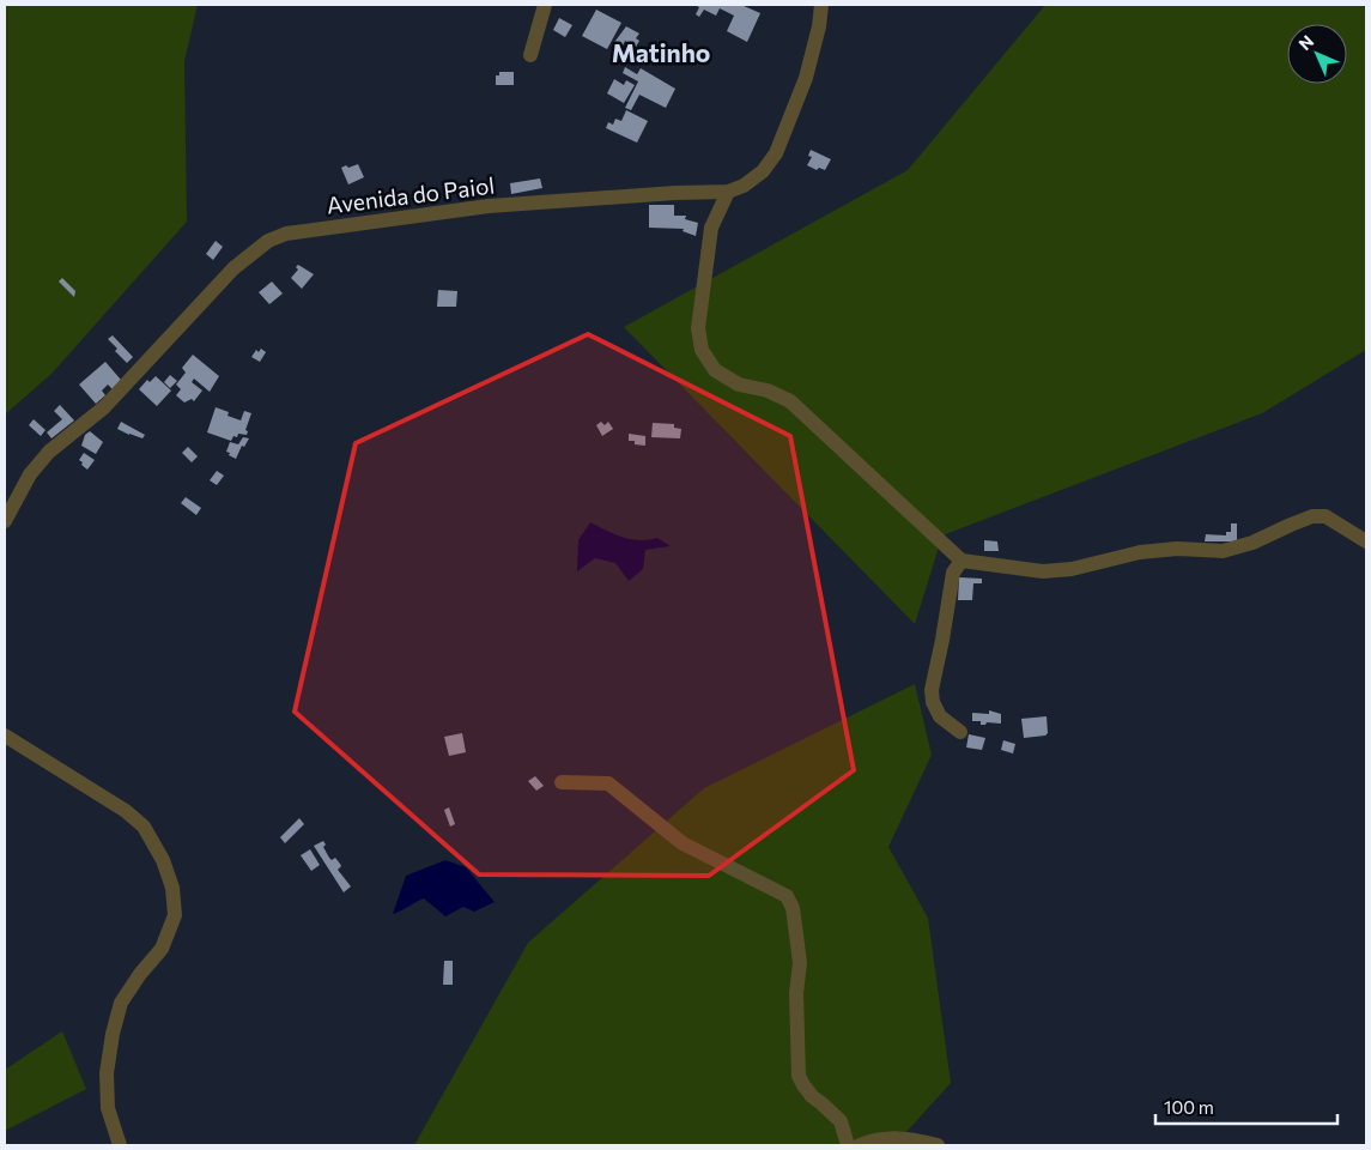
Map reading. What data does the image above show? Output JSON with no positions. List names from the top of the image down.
{
  "streets": {
    "street": ["Avenida do Paiol"]
  },
  "districts": ["Matinho"],
  "scale_bar": "100 m",
  "north": "top left"
}
